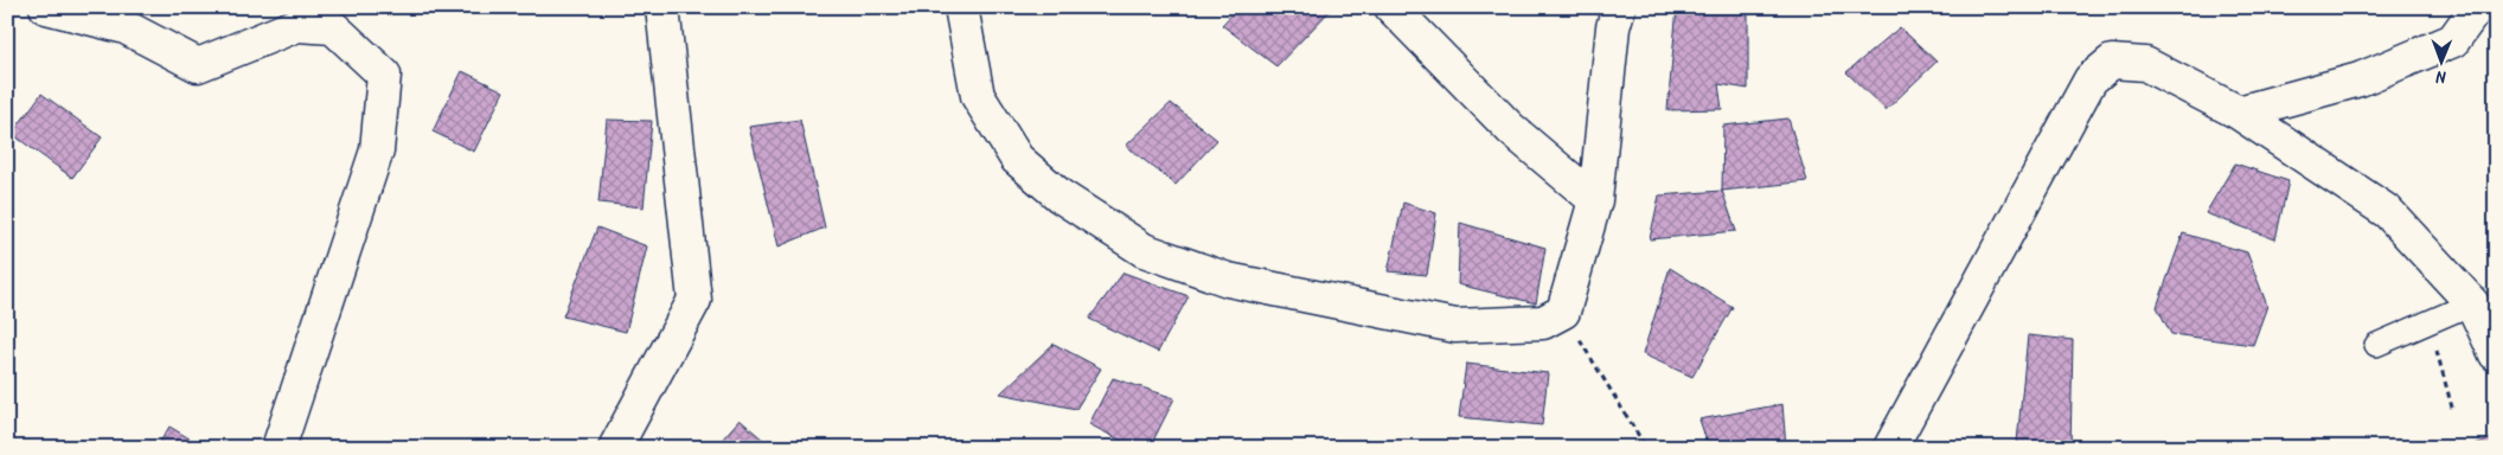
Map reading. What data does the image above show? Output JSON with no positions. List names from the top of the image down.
{
  "north": "bottom"
}
